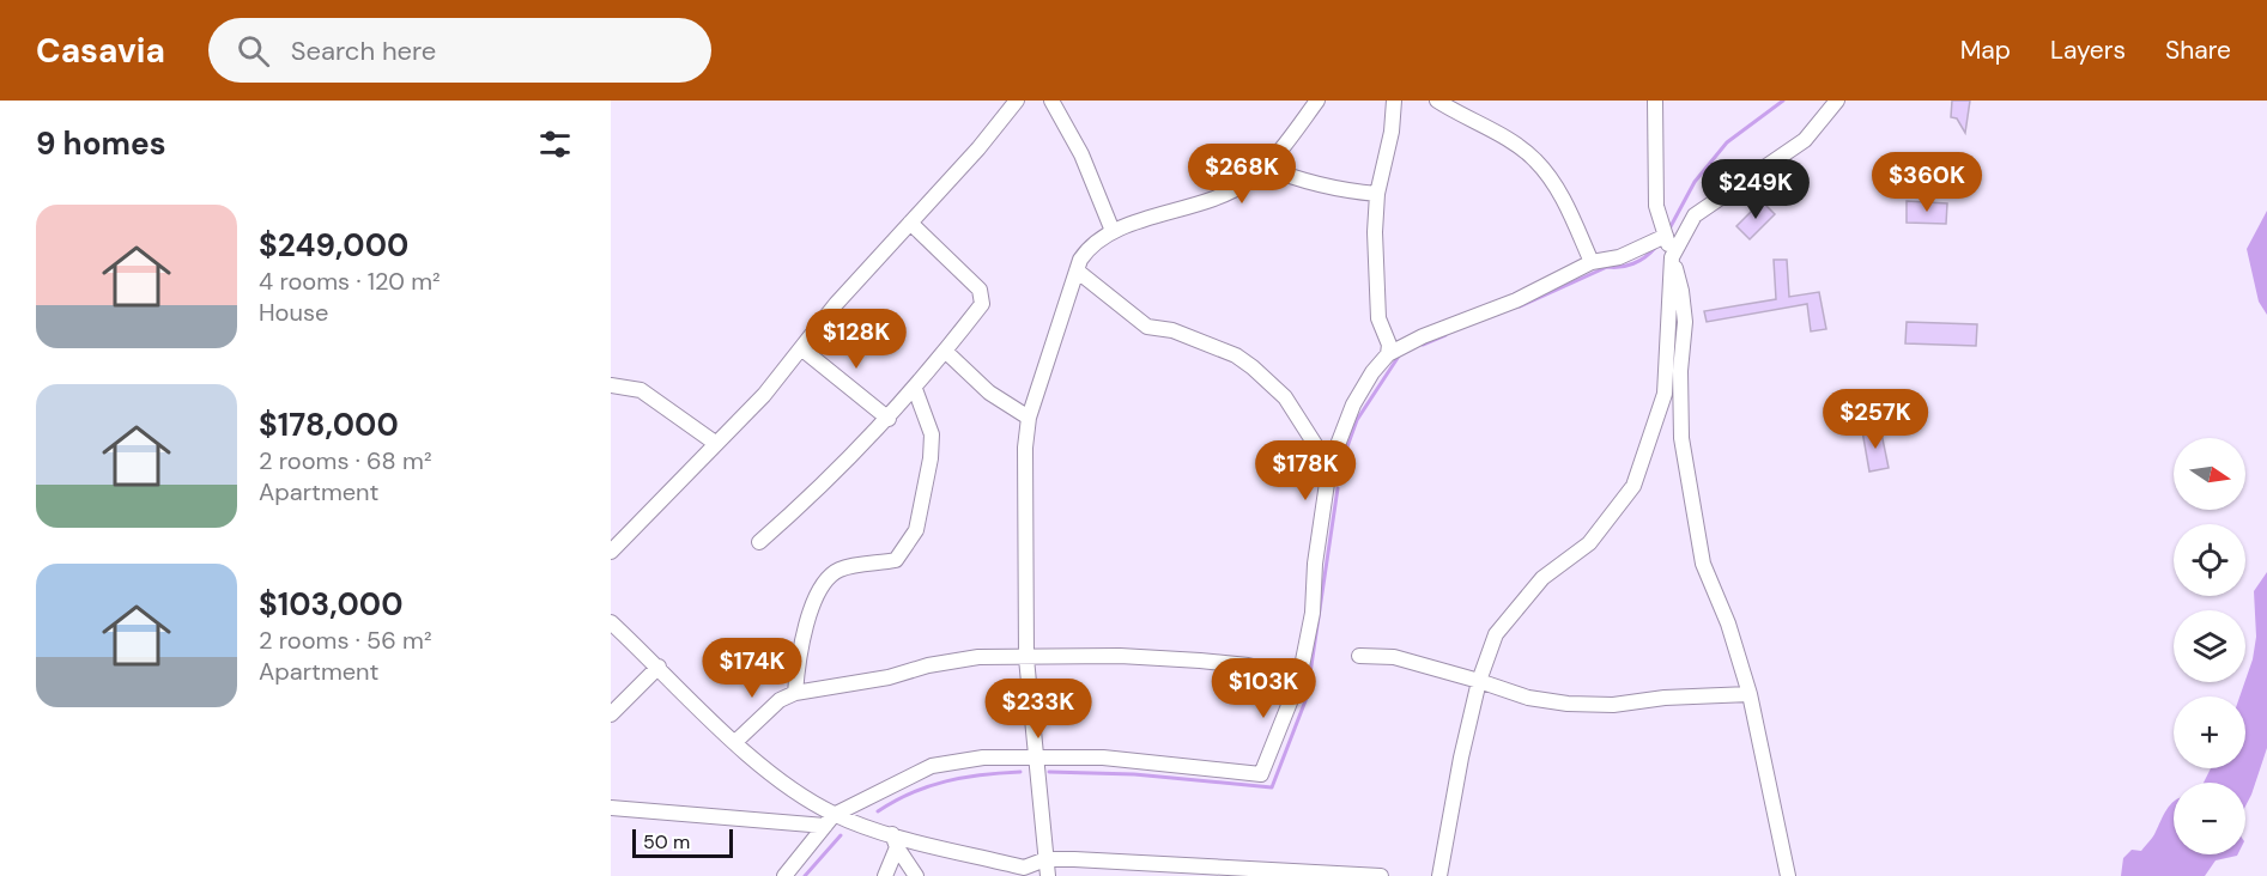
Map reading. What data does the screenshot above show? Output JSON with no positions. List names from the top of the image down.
{
  "scale_bar": "50 m",
  "north": "right",
  "page": {
    "header": "Casavia",
    "search": "Search here",
    "nav": ["Map", "Layers", "Share"],
    "heading": "9 homes",
    "price": [
      "$268K",
      "$360K",
      "$249K",
      "$128K",
      "$257K",
      "$178K",
      "$174K",
      "$103K",
      "$233K"
    ],
    "list": [
      {
        "name": "$249,000",
        "note": "4 rooms · 120 m² · House"
      },
      {
        "name": "$178,000",
        "note": "2 rooms · 68 m² · Apartment"
      },
      {
        "name": "$103,000",
        "note": "2 rooms · 56 m² · Apartment"
      }
    ],
    "map_buttons": ["+", "−"],
    "scale": "50 m"
  }
}
